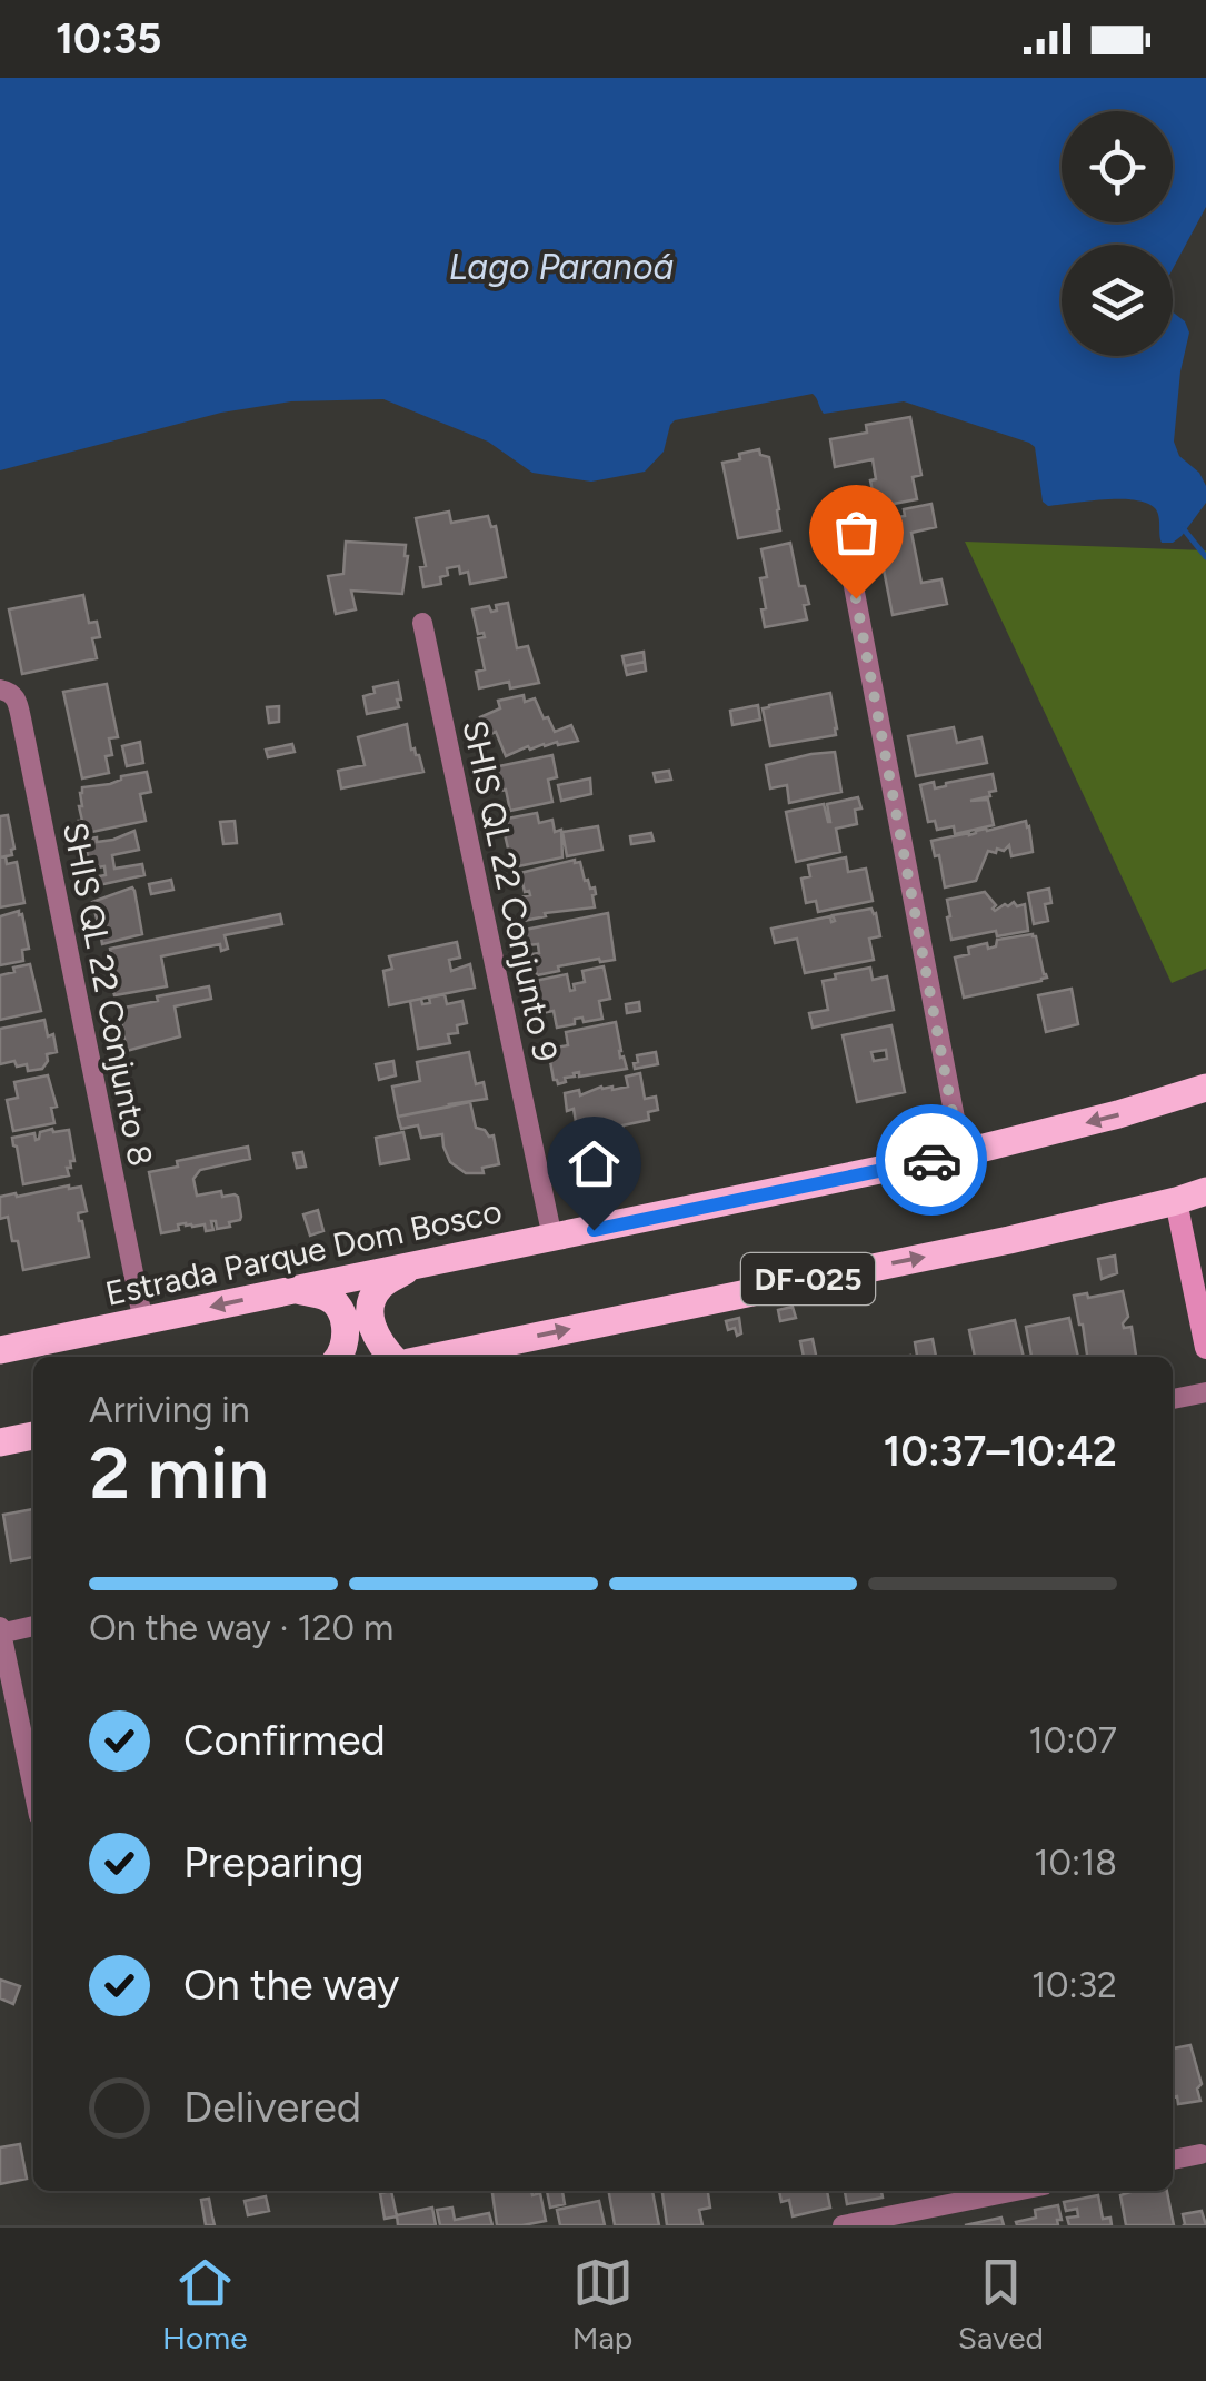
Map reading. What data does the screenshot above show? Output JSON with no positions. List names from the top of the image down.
{
  "streets": {
    "main road": ["Estrada Parque Dom Bosco", "DF-025"],
    "street": ["SHIS QL 22 Conjunto 9", "SHIS QL 22 Conjunto 8"]
  },
  "crossings": [
    ["SHIS QL 22 Conjunto 9", "Estrada Parque Dom Bosco"],
    ["SHIS QL 22 Conjunto 8", "Estrada Parque Dom Bosco"]
  ],
  "water": ["Lago Paranoá"],
  "page": {
    "status": "10:35",
    "heading": ["2 min", "Arriving in", "10:37–10:42"],
    "bar": "On the way · 120 m",
    "list": [
      ["Confirmed", "10:07"],
      ["Preparing", "10:18"],
      ["On the way", "10:32"],
      "Delivered"
    ],
    "tabs": ["Home", "Map", "Saved"]
  }
}
